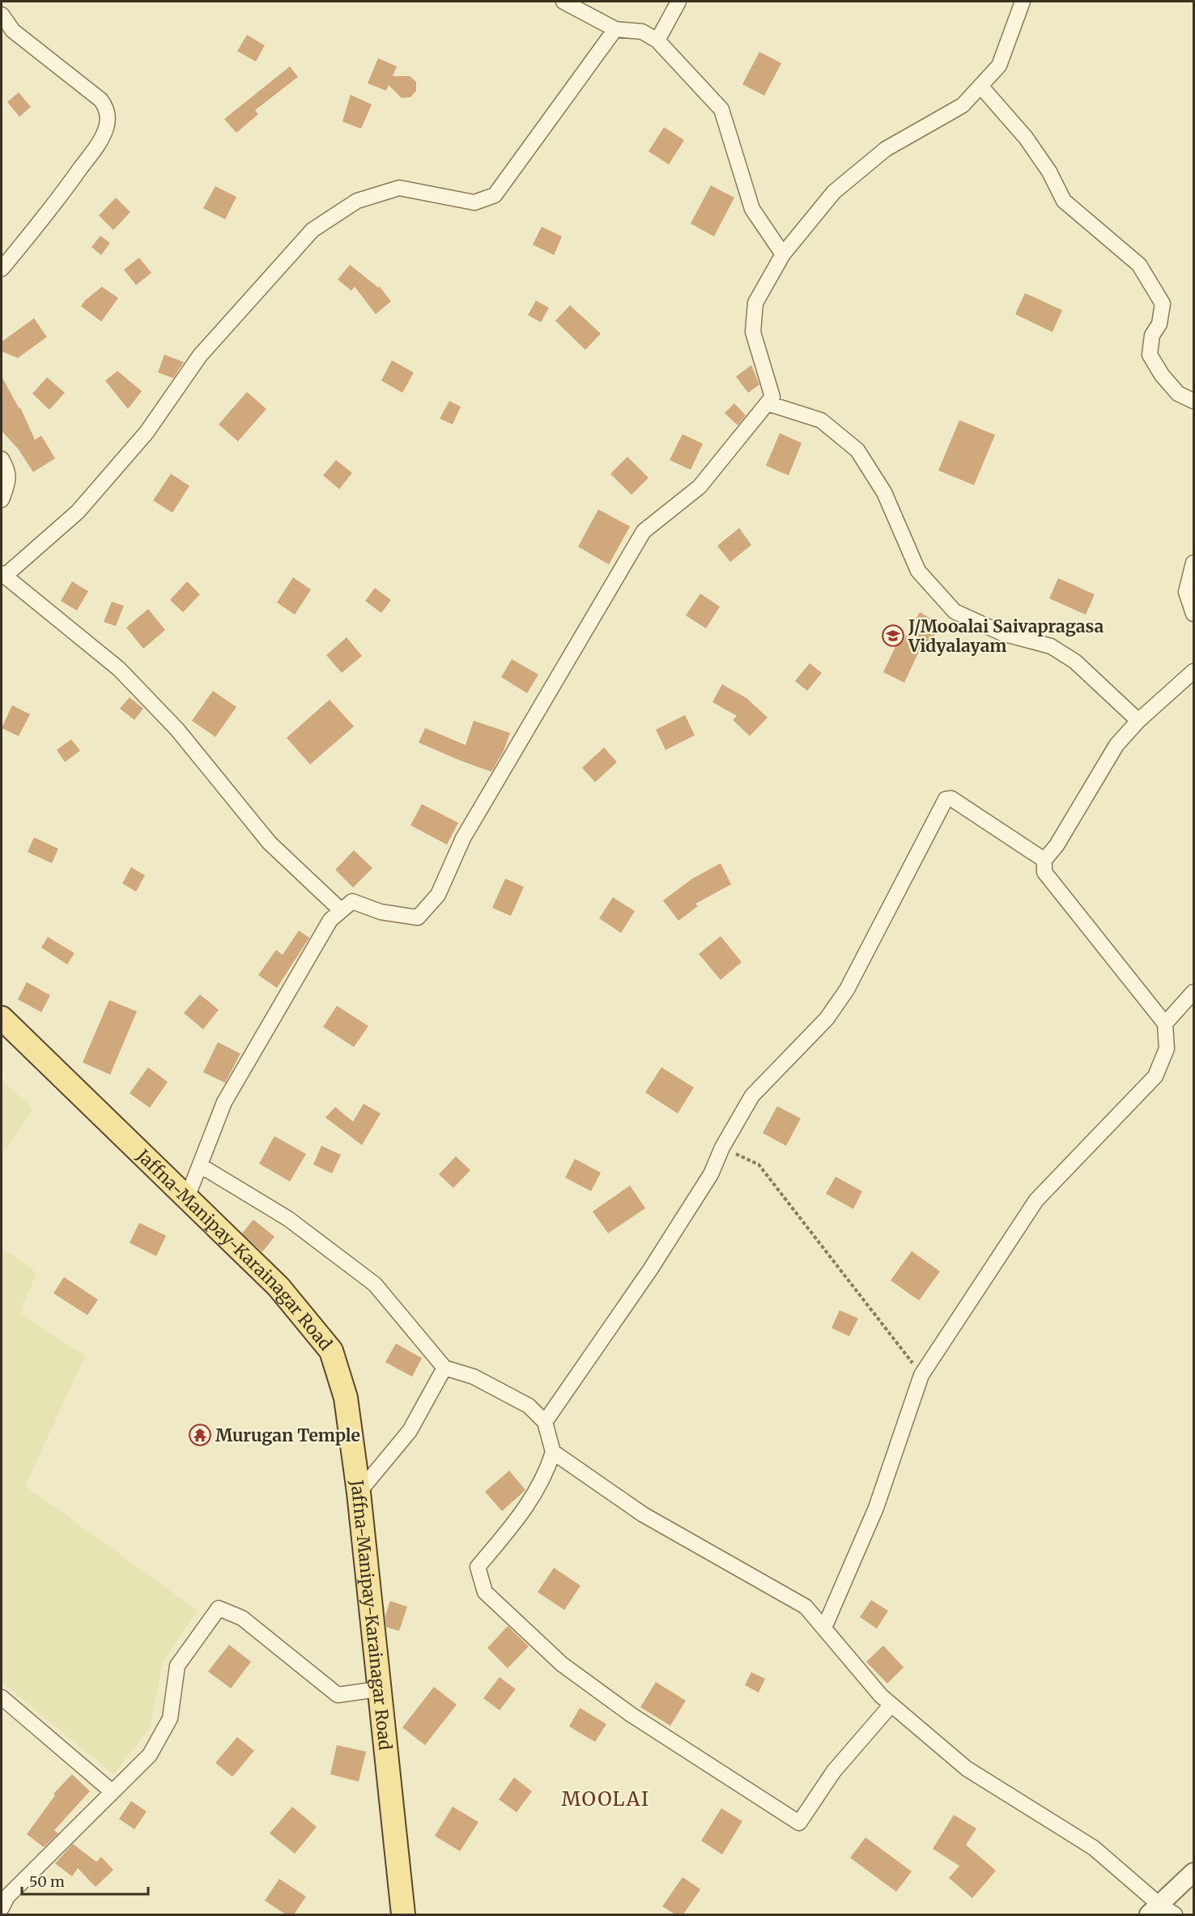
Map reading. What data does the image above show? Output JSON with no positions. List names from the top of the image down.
{
  "streets": {
    "main road": ["Jaffna-Manipay-Karainagar Road"]
  },
  "districts": ["MOOLAI"],
  "places": {
    "school or university": ["J/Mooalai Saivapragasa Vidyalayam"],
    "temple": ["Murugan Temple"]
  },
  "scale_bar": "50 m"
}
